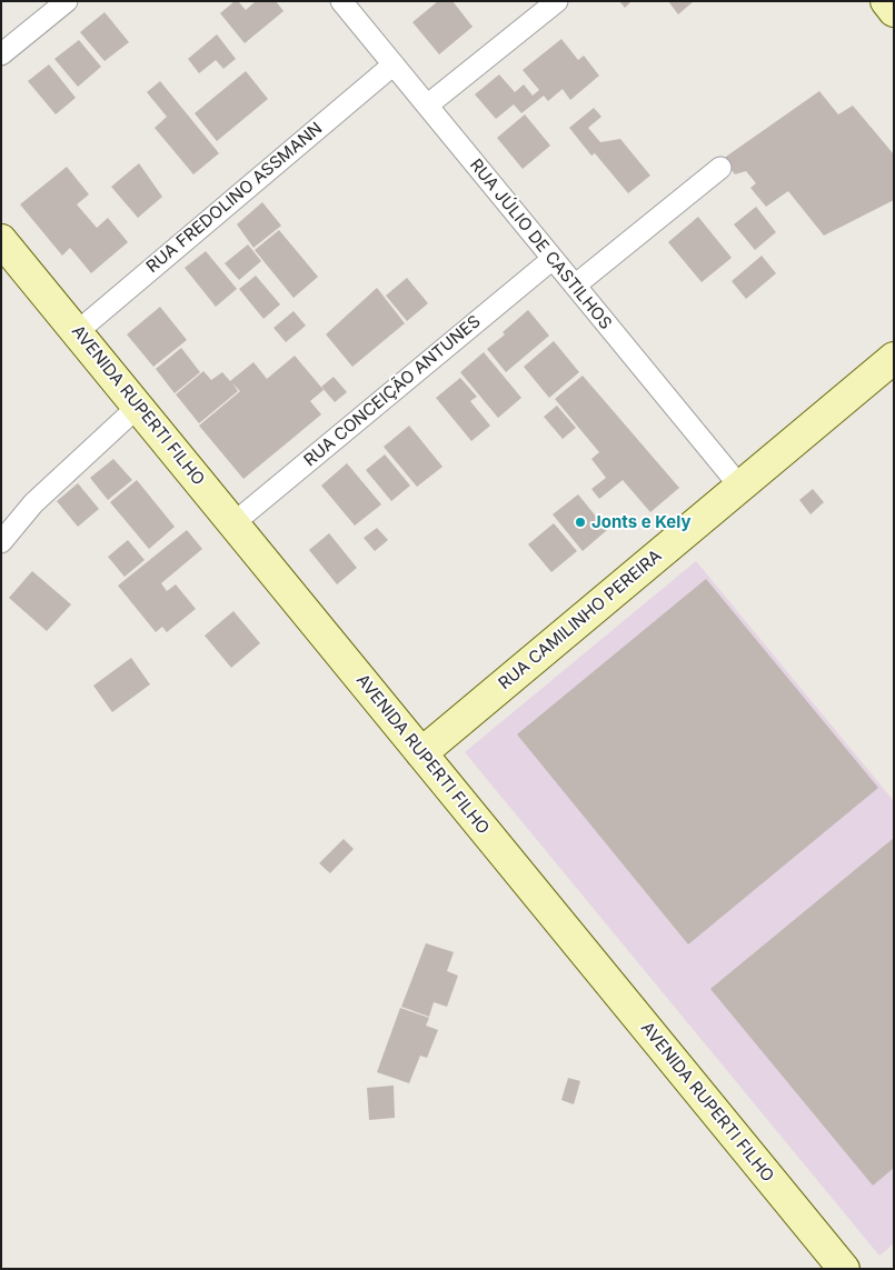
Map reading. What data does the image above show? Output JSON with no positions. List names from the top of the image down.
{
  "streets": {
    "main road": ["AVENIDA RUPERTI FILHO", "RUA CAMILINHO PEREIRA"],
    "street": ["RUA FREDOLINO ASSMANN", "RUA JÚLIO DE CASTILHOS", "RUA CONCEIÇÃO ANTUNES"]
  },
  "crossings": [
    ["RUA FREDOLINO ASSMANN", "RUA JÚLIO DE CASTILHOS"],
    ["RUA FREDOLINO ASSMANN", "AVENIDA RUPERTI FILHO"],
    ["RUA JÚLIO DE CASTILHOS", "RUA CONCEIÇÃO ANTUNES"],
    ["RUA JÚLIO DE CASTILHOS", "RUA CAMILINHO PEREIRA"],
    ["RUA CONCEIÇÃO ANTUNES", "AVENIDA RUPERTI FILHO"],
    ["AVENIDA RUPERTI FILHO", "RUA CAMILINHO PEREIRA"]
  ],
  "places": ["Jonts e Kely"]
}
